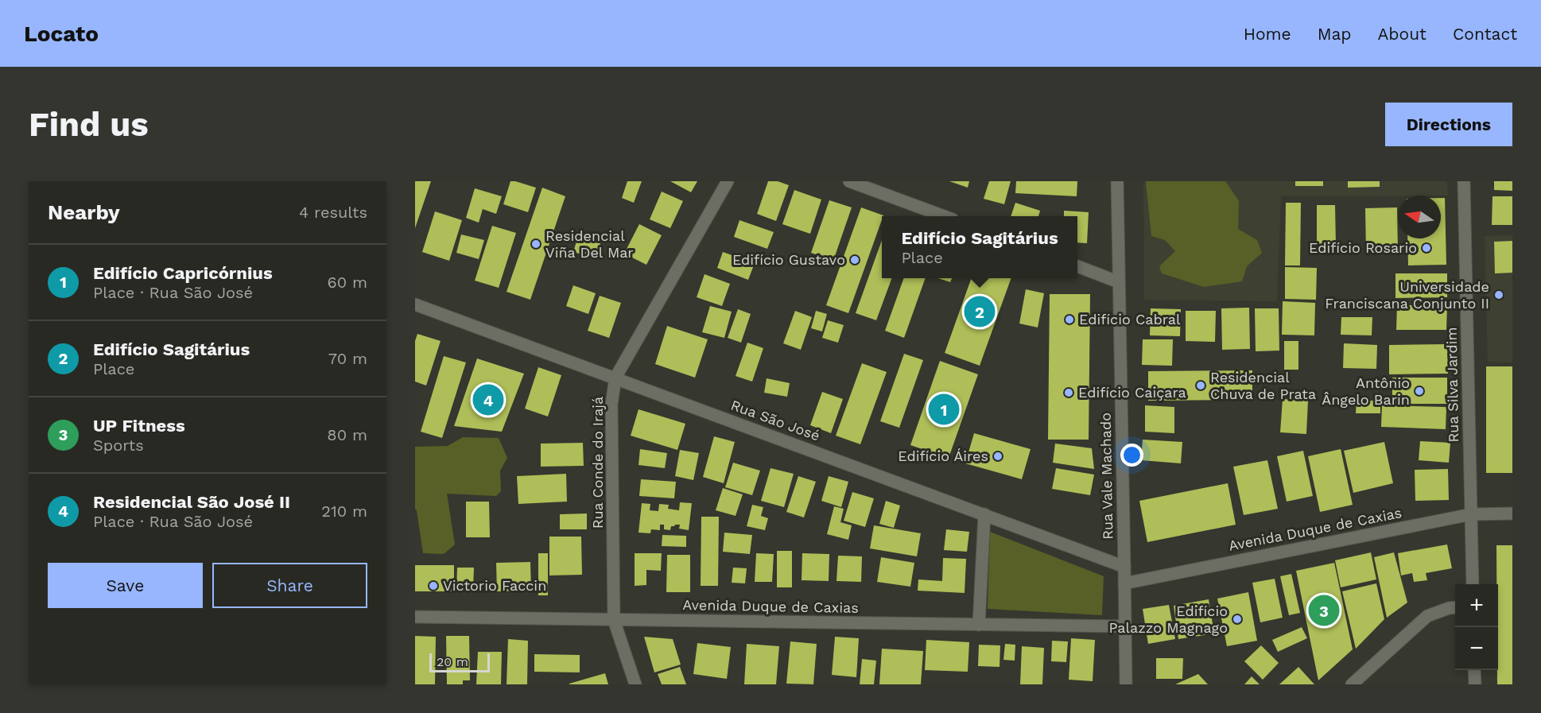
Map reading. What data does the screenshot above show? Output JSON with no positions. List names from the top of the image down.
{
  "streets": {
    "street": [
      "Rua Silva Jardim",
      "Rua São José",
      "Rua Conde do Irajá",
      "Rua Vale Machado",
      "Avenida Duque de Caxias"
    ]
  },
  "crossings": [
    ["Rua Silva Jardim", "Avenida Duque de Caxias"],
    ["Rua São José", "Rua Conde do Irajá"],
    ["Rua São José", "Rua Vale Machado"],
    ["Rua Conde do Irajá", "Avenida Duque de Caxias"],
    ["Rua Vale Machado", "Avenida Duque de Caxias"]
  ],
  "places": [
    "Residencial Viña Del Mar",
    "Edifício Rosario",
    "Edifício Gustavo",
    "Universidade Franciscana Conjunto II",
    "Edifício Cabral",
    "Residencial Chuva de Prata",
    "Antônio Ângelo Barin",
    "Edifício Caiçara",
    "Edifício Áires",
    "Victorio Faccin",
    "Edifício Palazzo Magnago"
  ],
  "scale_bar": "20 m",
  "north": "left",
  "page": {
    "header": "Locato",
    "nav": [
      "Home",
      "Map",
      "About",
      "Contact"
    ],
    "buttons": [
      "Directions",
      ["Save", "Share"]
    ],
    "title": "Find us",
    "heading": ["Nearby", "4 results"],
    "popup": ["Edifício Sagitárius", "Place"],
    "list": [
      {
        "mark": "1",
        "name": "Edifício Capricórnius",
        "note": "Place · Rua São José",
        "value": "60 m"
      },
      {
        "mark": "2",
        "name": "Edifício Sagitárius",
        "note": "Place",
        "value": "70 m"
      },
      {
        "mark": "3",
        "name": "UP Fitness",
        "note": "Sports",
        "value": "80 m"
      },
      {
        "mark": "4",
        "name": "Residencial São José II",
        "note": "Place · Rua São José",
        "value": "210 m"
      }
    ],
    "pins": [
      "2",
      "4",
      "1",
      "3"
    ],
    "map_buttons": ["+", "−"],
    "scale": "20 m"
  }
}
